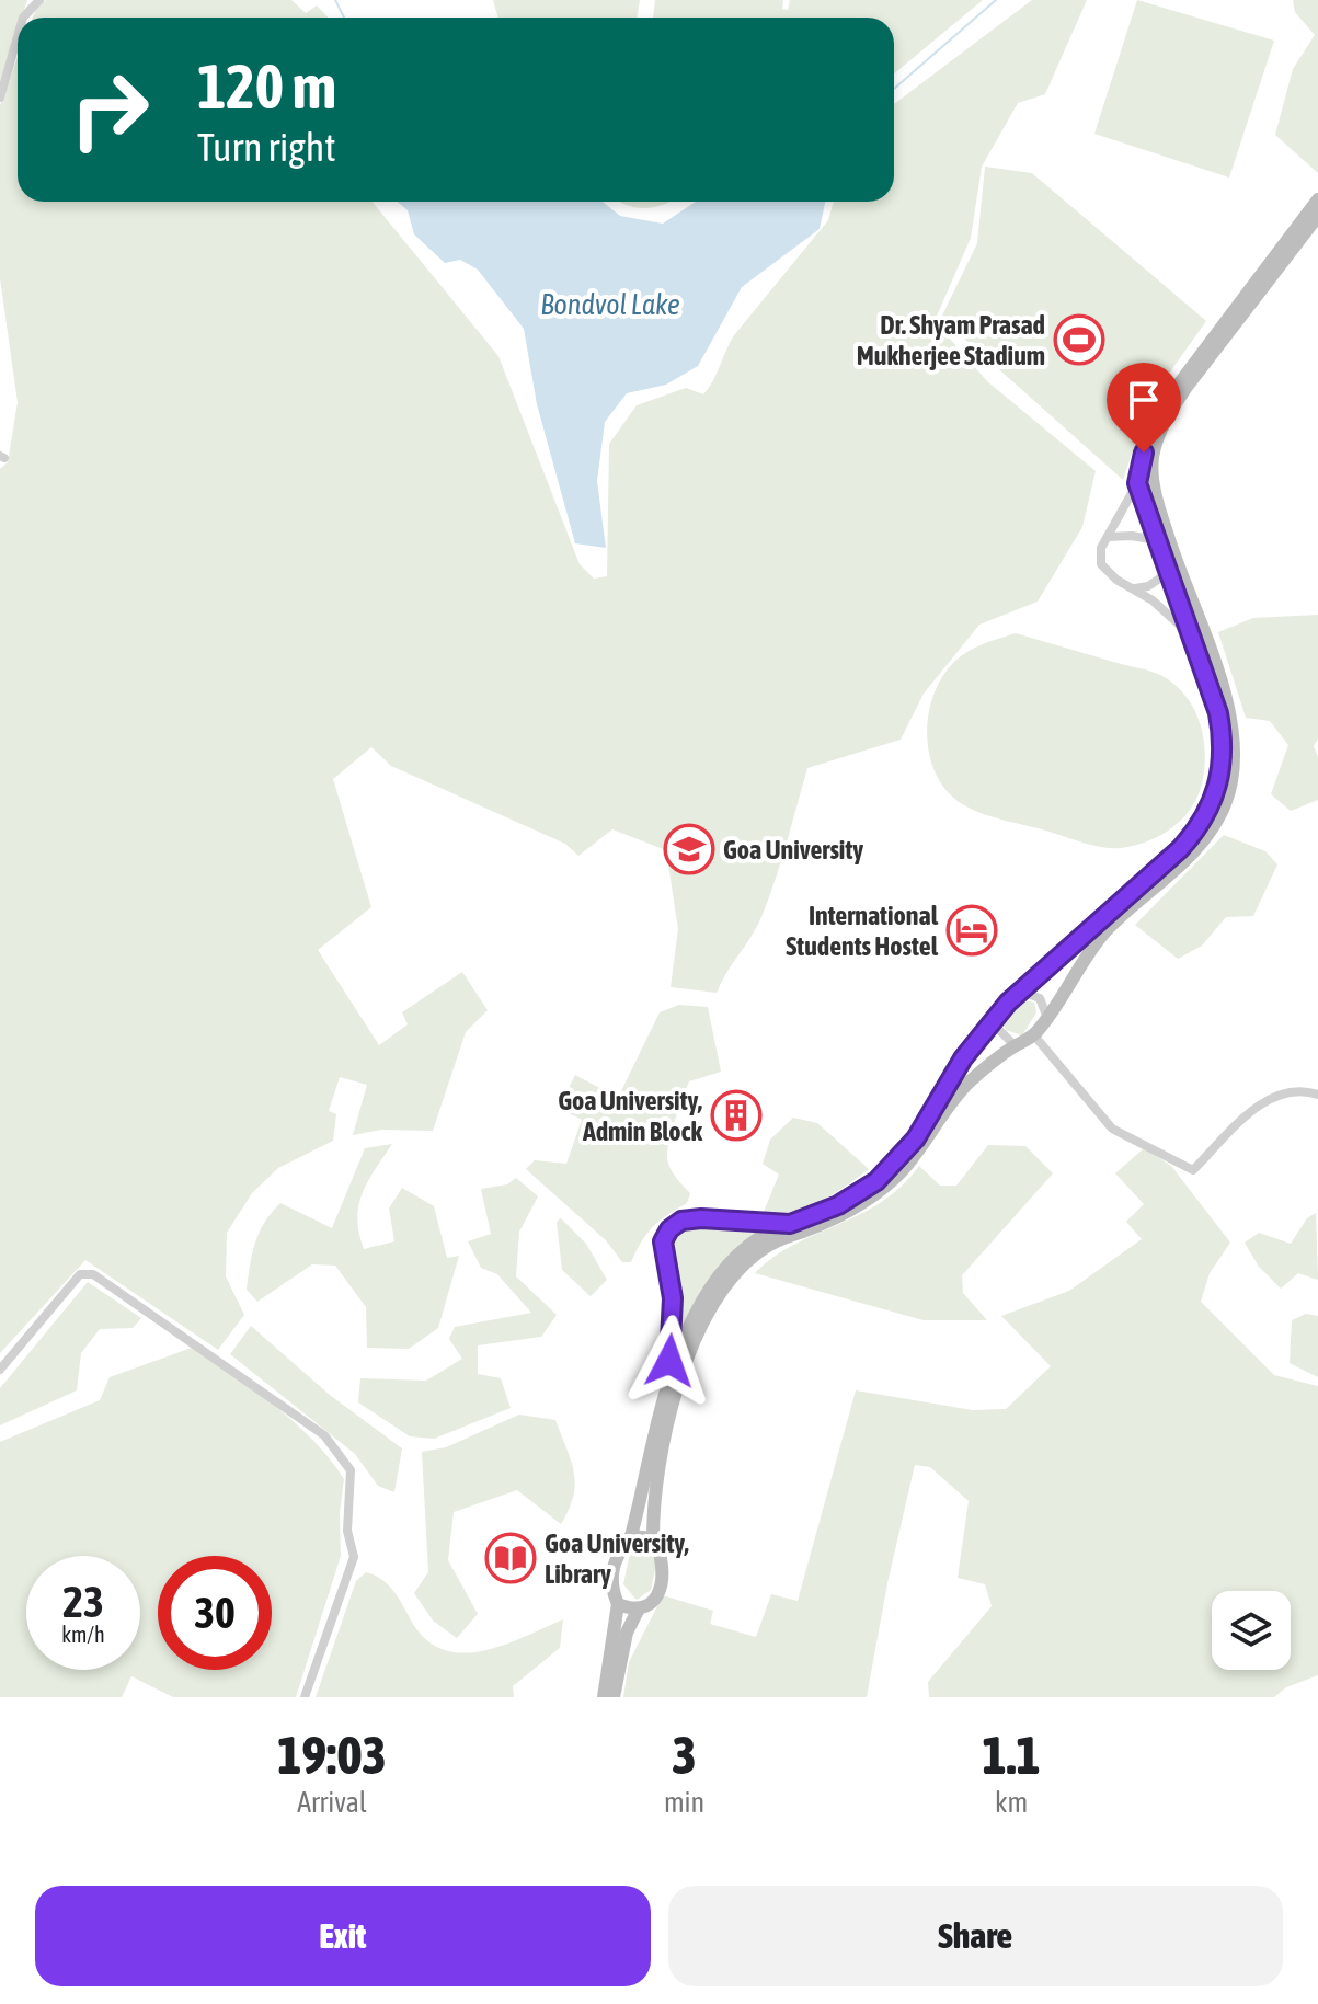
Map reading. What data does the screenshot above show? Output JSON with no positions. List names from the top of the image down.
{
  "water": ["Bondvol Lake"],
  "places": {
    "sports": ["Dr. Shyam Prasad Mukherjee Stadium"],
    "school or university": ["Goa University"],
    "hotel": ["International Students Hostel"],
    "building": ["Goa University, Admin Block"],
    "library": ["Goa University, Library"]
  },
  "page": {
    "turn": ["120 m", "Turn right"],
    "speed": "23 km/h",
    "limit": "30",
    "eta": [
      "19:03",
      "Arrival",
      "3",
      "min",
      "1.1",
      "km"
    ],
    "buttons": ["Exit", "Share"]
  }
}
